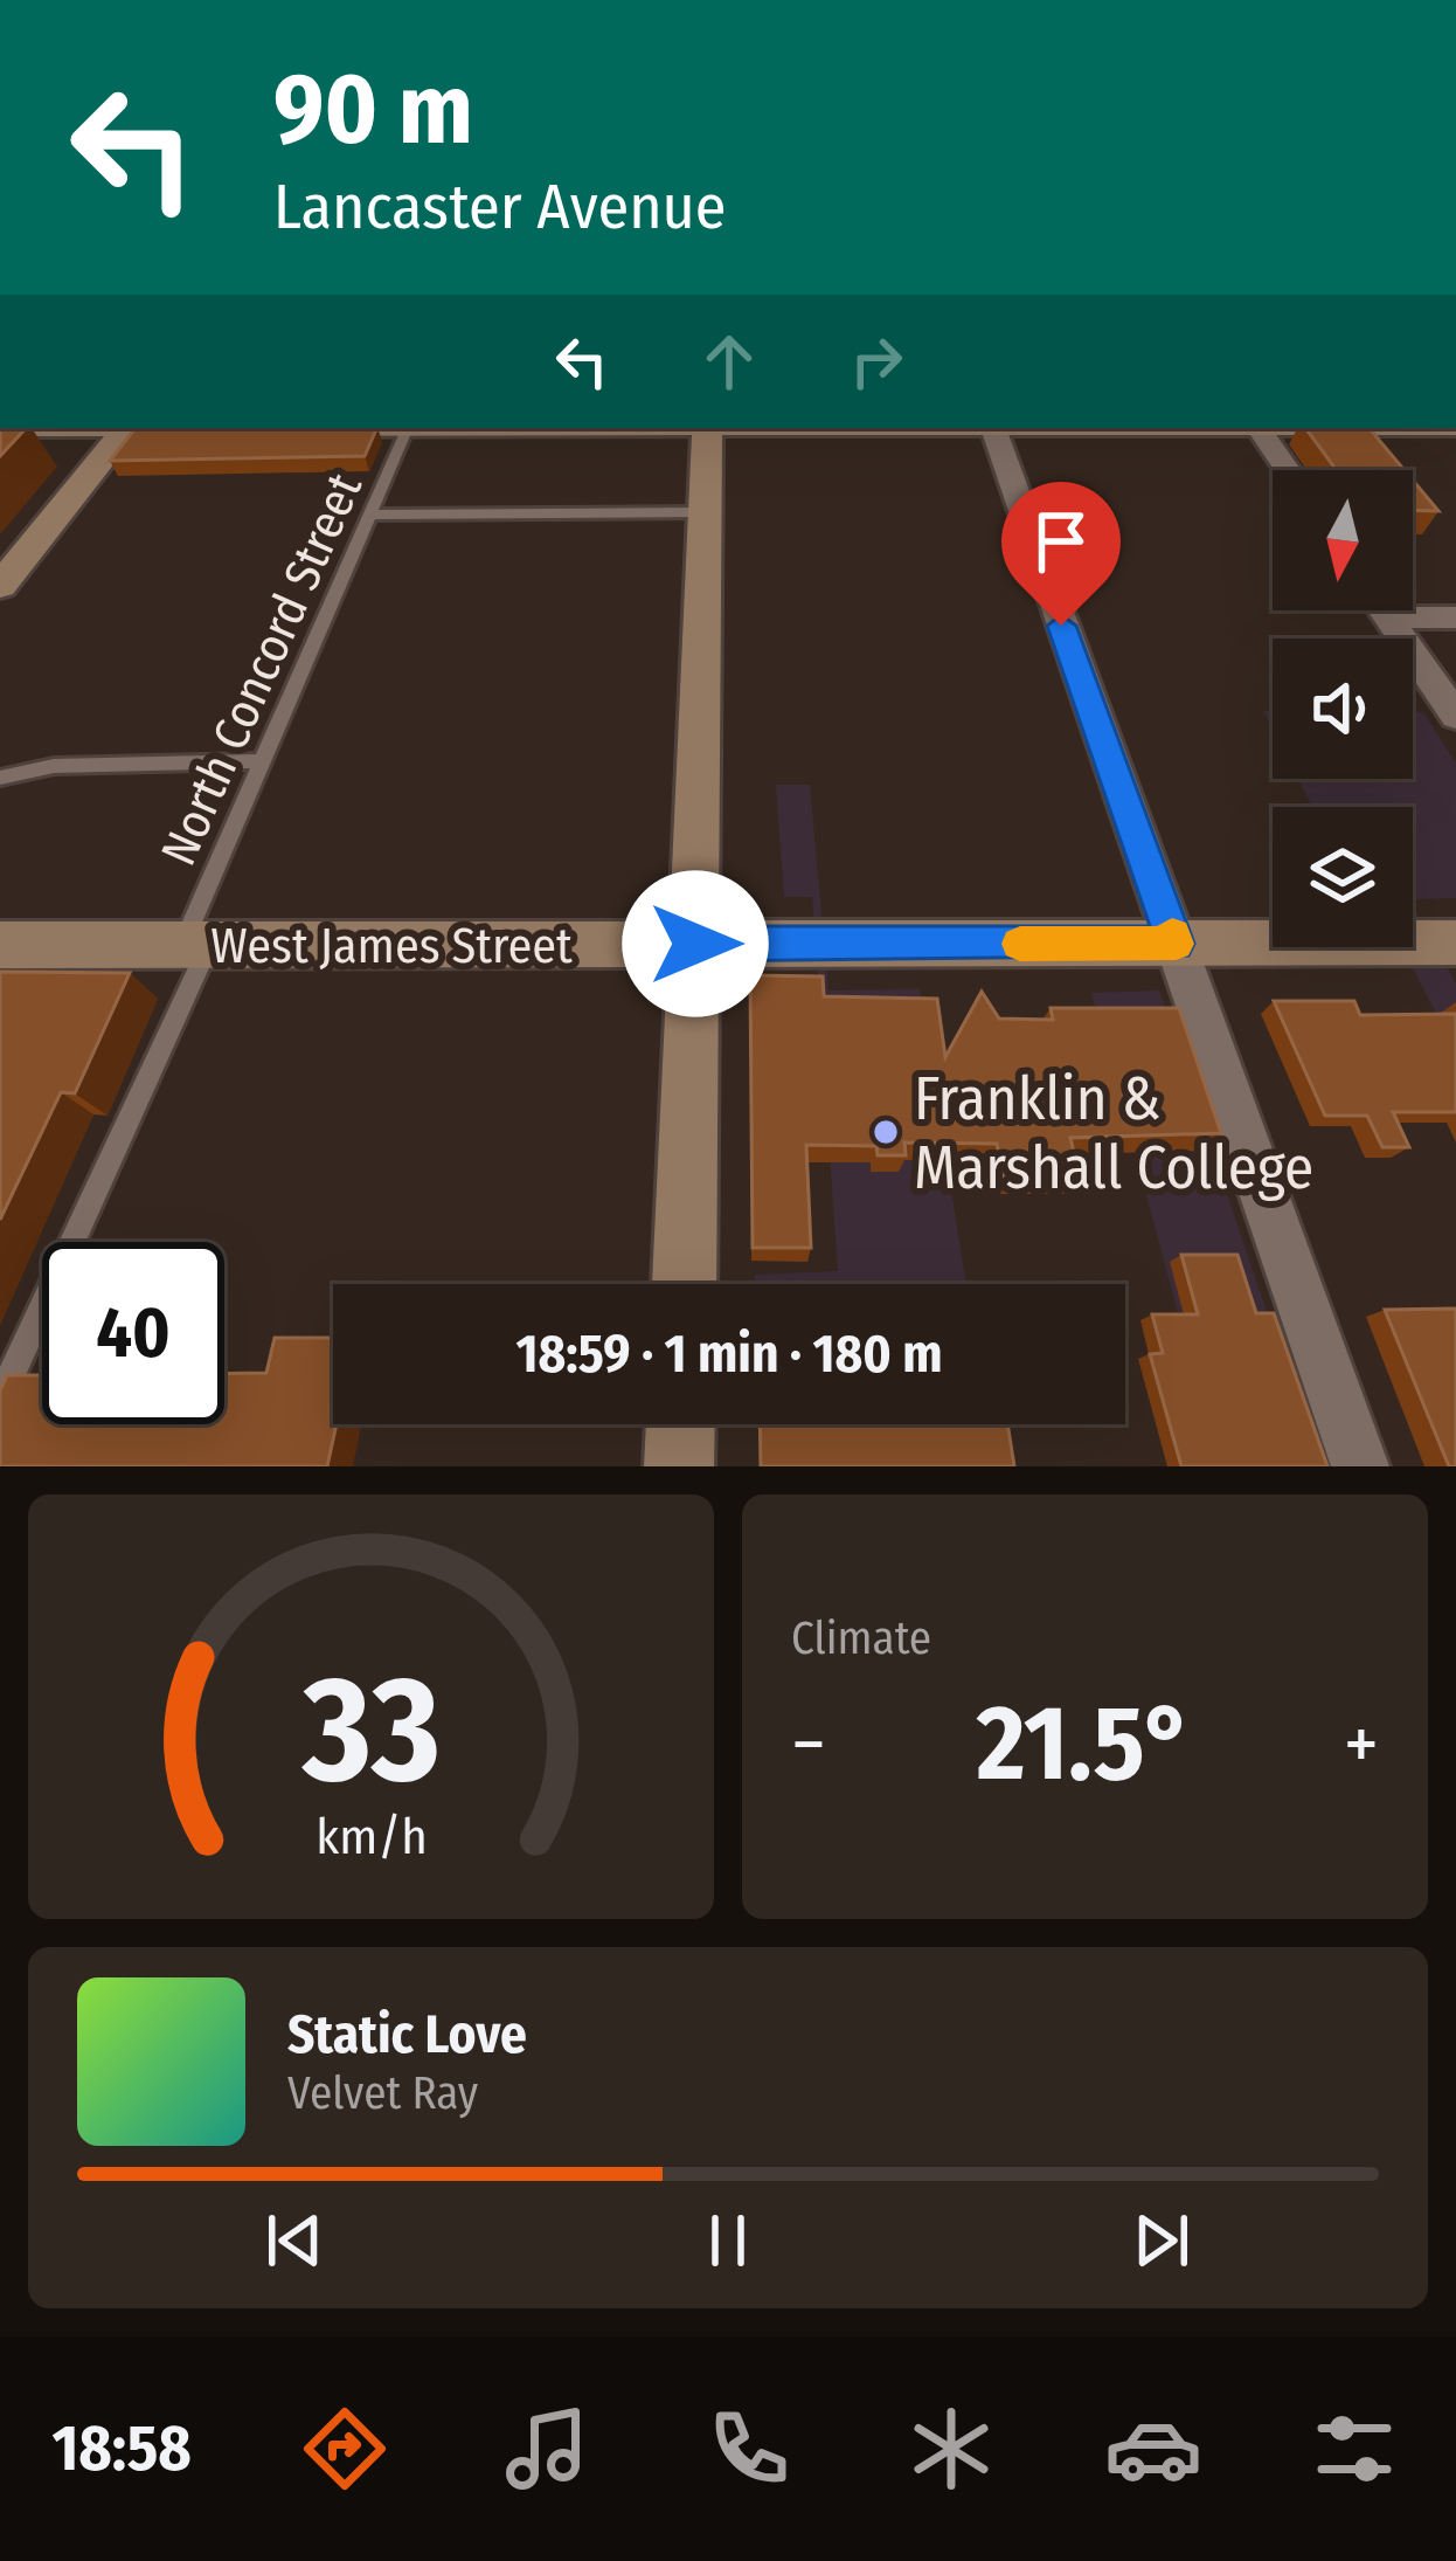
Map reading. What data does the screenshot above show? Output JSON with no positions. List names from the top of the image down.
{
  "streets": {
    "street": ["West James Street"],
    "lane": ["North Concord Street"]
  },
  "crossings": [
    ["North Concord Street", "West James Street"]
  ],
  "places": ["Franklin & Marshall College"],
  "north": "bottom",
  "page": {
    "turn": ["90 m", "Lancaster Avenue"],
    "limit": "40",
    "trip": "18:59 · 1 min · 180 m",
    "tile": "Climate",
    "heat": ["−", "21.5°", "+"],
    "song": ["Static Love", "Velvet Ray"],
    "tabs": "18:58",
    "gauge": ["33", "km/h"]
  }
}
